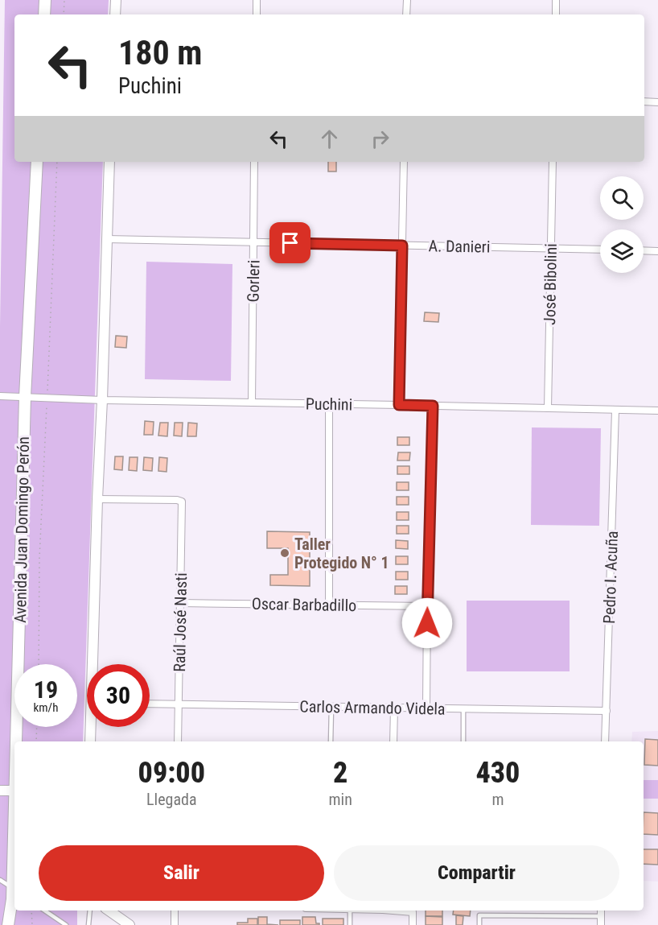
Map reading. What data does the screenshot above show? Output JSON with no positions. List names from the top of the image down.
{
  "streets": {
    "main road": ["Avenida Juan Domingo Perón"],
    "street": [
      "A. Danieri",
      "Gorleri",
      "José Bibolini",
      "Puchini",
      "Pedro I. Acuña",
      "Oscar Barbadillo",
      "Raúl José Nasti",
      "Carlos Armando Videla"
    ]
  },
  "crossings": [
    ["A. Danieri", "Gorleri"],
    ["A. Danieri", "José Bibolini"],
    ["Gorleri", "Puchini"],
    ["José Bibolini", "Puchini"],
    ["Puchini", "Avenida Juan Domingo Perón"],
    ["Puchini", "Pedro I. Acuña"],
    ["Pedro I. Acuña", "Carlos Armando Videla"],
    ["Oscar Barbadillo", "Raúl José Nasti"],
    ["Raúl José Nasti", "Carlos Armando Videla"]
  ],
  "places": ["Taller Protegido N° 1"],
  "page": {
    "turn": ["180 m", "Puchini"],
    "speed": "19 km/h",
    "limit": "30",
    "eta": [
      "09:00",
      "Llegada",
      "2",
      "min",
      "430",
      "m"
    ],
    "buttons": ["Salir", "Compartir"]
  }
}
